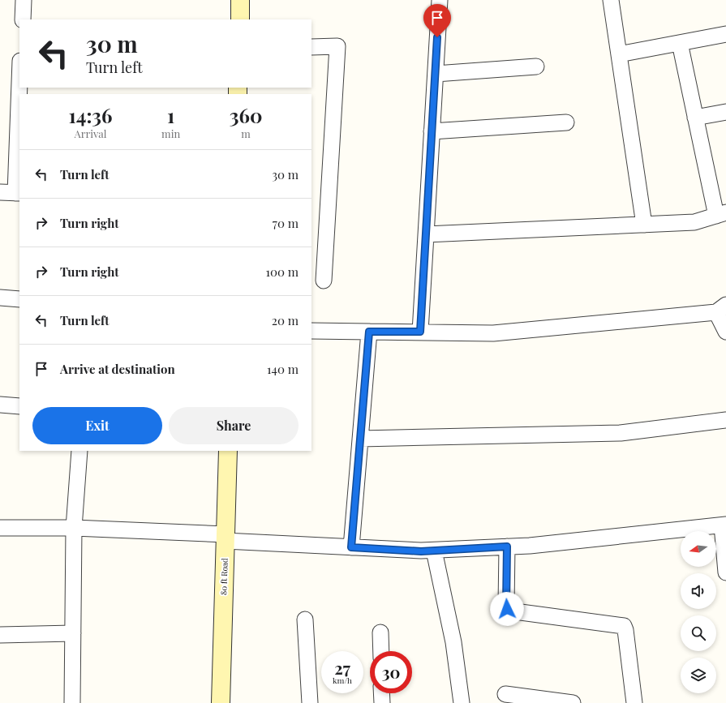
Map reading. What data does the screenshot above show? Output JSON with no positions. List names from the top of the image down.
{
  "streets": {
    "street": ["80 ft Road"]
  },
  "north": "left",
  "page": {
    "turn": ["30 m", "Turn left"],
    "eta": [
      "14:36",
      "Arrival",
      "1",
      "min",
      "360",
      "m"
    ],
    "list": [
      {
        "name": "Turn left",
        "value": "30 m"
      },
      {
        "name": "Turn right",
        "value": "70 m"
      },
      {
        "name": "Turn right",
        "value": "100 m"
      },
      {
        "name": "Turn left",
        "value": "20 m"
      },
      {
        "name": "Arrive at destination",
        "value": "140 m"
      }
    ],
    "buttons": ["Exit", "Share"],
    "speed": "27 km/h",
    "limit": "30"
  }
}
